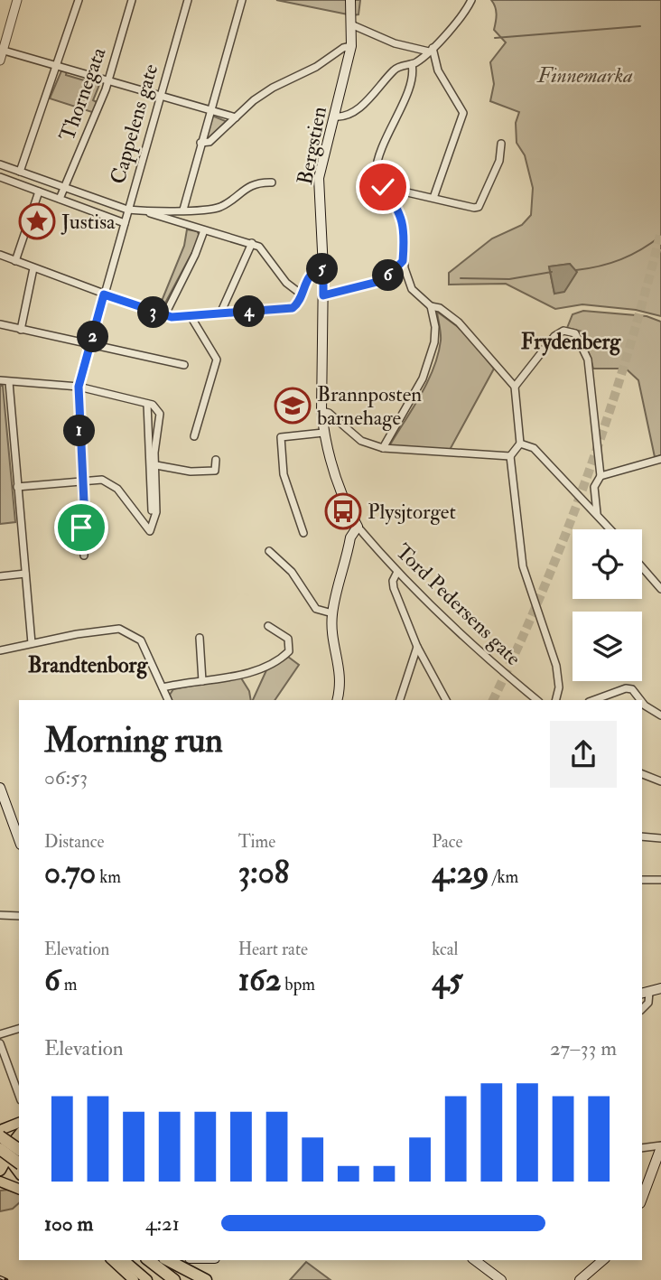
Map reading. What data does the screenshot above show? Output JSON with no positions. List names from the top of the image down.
{
  "streets": {
    "main road": ["Bergstien"],
    "street": ["Thornegata", "Cappelens gate", "Tord Pedersens gate"]
  },
  "crossings": [
    ["Bergstien", "Tord Pedersens gate"]
  ],
  "districts": ["Frydenberg", "Brandtenborg"],
  "parks": ["Finnemarka"],
  "places": {
    "place": ["Justisa"],
    "school or university": ["Brannposten barnehage"],
    "bus stop": ["Plysjtorget"]
  },
  "page": {
    "pins": [
      "5",
      "6",
      "4",
      "3",
      "2",
      "1"
    ],
    "heading": ["Morning run", "06:53"],
    "stats": [
      ["Distance", "0.70 km"],
      ["Time", "3:08"],
      ["Pace", "4:29 /km"],
      ["Elevation", "6 m"],
      ["Heart rate", "162 bpm"],
      ["kcal", "45"]
    ],
    "chart": ["Elevation", "27–33 m"],
    "list": [
      {
        "name": "100 m",
        "note": "4:21"
      }
    ]
  }
}
